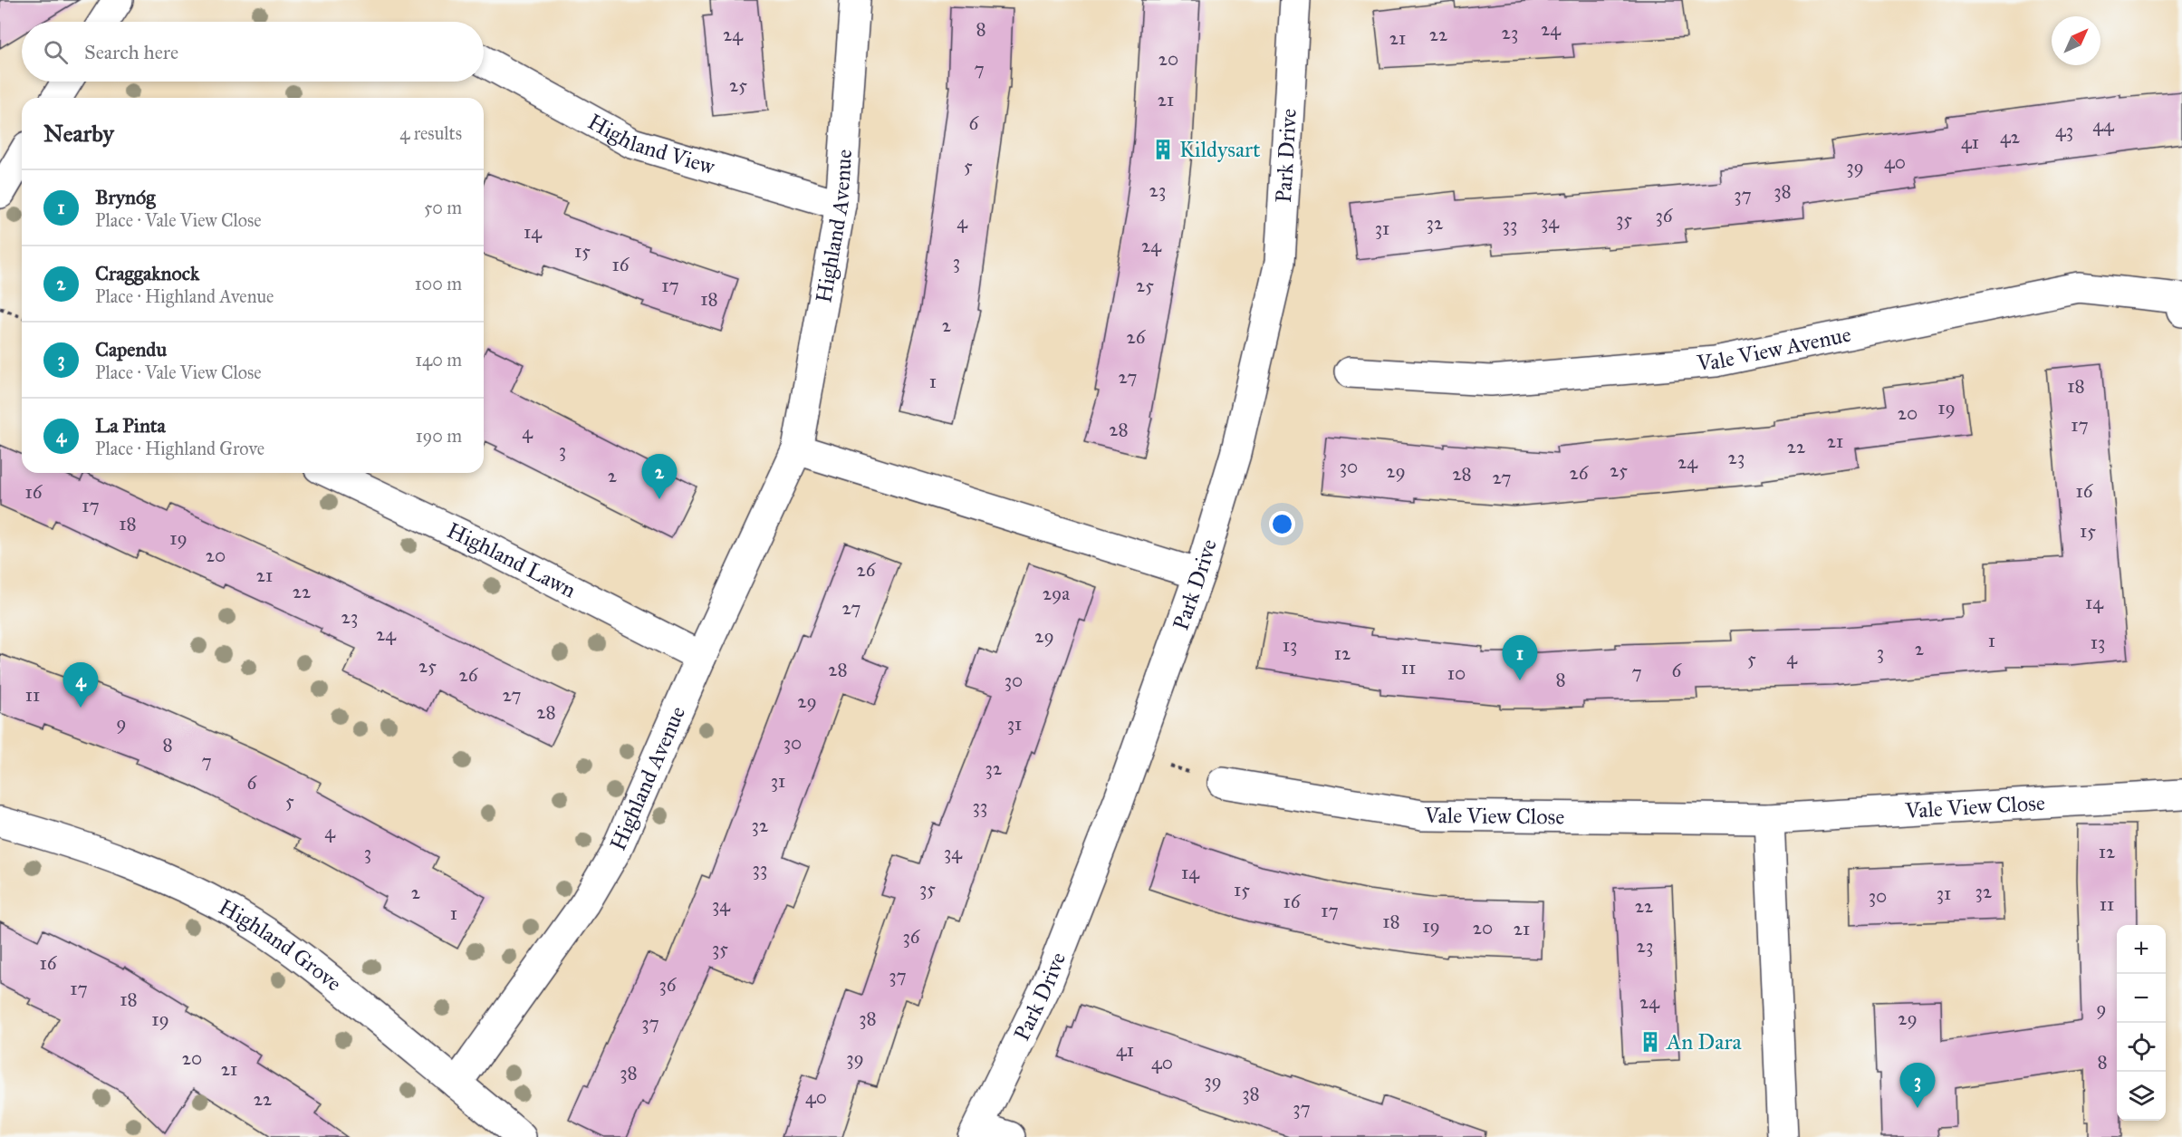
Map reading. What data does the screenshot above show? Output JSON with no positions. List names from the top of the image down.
{
  "streets": {
    "street": [
      "Highland View",
      "Park Drive",
      "Highland Avenue",
      "Vale View Avenue",
      "Highland Lawn",
      "Vale View Close",
      "Highland Grove"
    ]
  },
  "crossings": [
    ["Highland View", "Highland Avenue"],
    ["Highland Avenue", "Highland Lawn"],
    ["Highland Avenue", "Highland Grove"]
  ],
  "places": {
    "building": ["Kildysart", "An Dara"]
  },
  "house_numbers": [
    "8",
    "24",
    "23",
    "24",
    "22",
    "21",
    "20",
    "7",
    "25",
    "21",
    "6",
    "44",
    "43",
    "42",
    "41",
    "40",
    "5",
    "39",
    "23",
    "38",
    "37",
    "36",
    "35",
    "4",
    "34",
    "32",
    "33",
    "31",
    "14",
    "24",
    "15",
    "3",
    "16",
    "17",
    "25",
    "18",
    "2",
    "26",
    "27",
    "1",
    "18",
    "19",
    "20",
    "17",
    "28",
    "4",
    "21",
    "22",
    "3",
    "23",
    "24",
    "30",
    "25",
    "29",
    "26",
    "28",
    "2",
    "27",
    "16",
    "16",
    "17",
    "18",
    "15",
    "19",
    "20",
    "26",
    "21",
    "22",
    "29a",
    "14",
    "27",
    "23",
    "24",
    "29",
    "1",
    "13",
    "13",
    "2",
    "3",
    "12",
    "4",
    "5",
    "25",
    "11",
    "28",
    "6",
    "7",
    "10",
    "26",
    "8",
    "30",
    "11",
    "27",
    "29",
    "28",
    "9",
    "31",
    "30",
    "8",
    "7",
    "32",
    "31",
    "6",
    "5",
    "33",
    "32",
    "4",
    "12",
    "3",
    "34",
    "33",
    "14",
    "35",
    "15",
    "32",
    "2",
    "31",
    "30",
    "16",
    "11",
    "34",
    "22",
    "17",
    "1",
    "18",
    "19",
    "20",
    "21",
    "36",
    "23",
    "35",
    "16",
    "37",
    "36",
    "17",
    "18",
    "24",
    "9",
    "38",
    "29",
    "19",
    "37",
    "41",
    "20",
    "39",
    "8",
    "40",
    "21",
    "38",
    "39",
    "38",
    "40",
    "22",
    "37"
  ],
  "north": "top right",
  "page": {
    "search": "Search here",
    "heading": ["Nearby", "4 results"],
    "list": [
      {
        "mark": "1",
        "name": "Brynóg",
        "note": "Place · Vale View Close",
        "value": "50 m"
      },
      {
        "mark": "2",
        "name": "Craggaknock",
        "note": "Place · Highland Avenue",
        "value": "100 m"
      },
      {
        "mark": "3",
        "name": "Capendu",
        "note": "Place · Vale View Close",
        "value": "140 m"
      },
      {
        "mark": "4",
        "name": "La Pinta",
        "note": "Place · Highland Grove",
        "value": "190 m"
      }
    ],
    "pins": [
      "2",
      "1",
      "4",
      "3"
    ],
    "map_buttons": ["+", "−"]
  }
}
